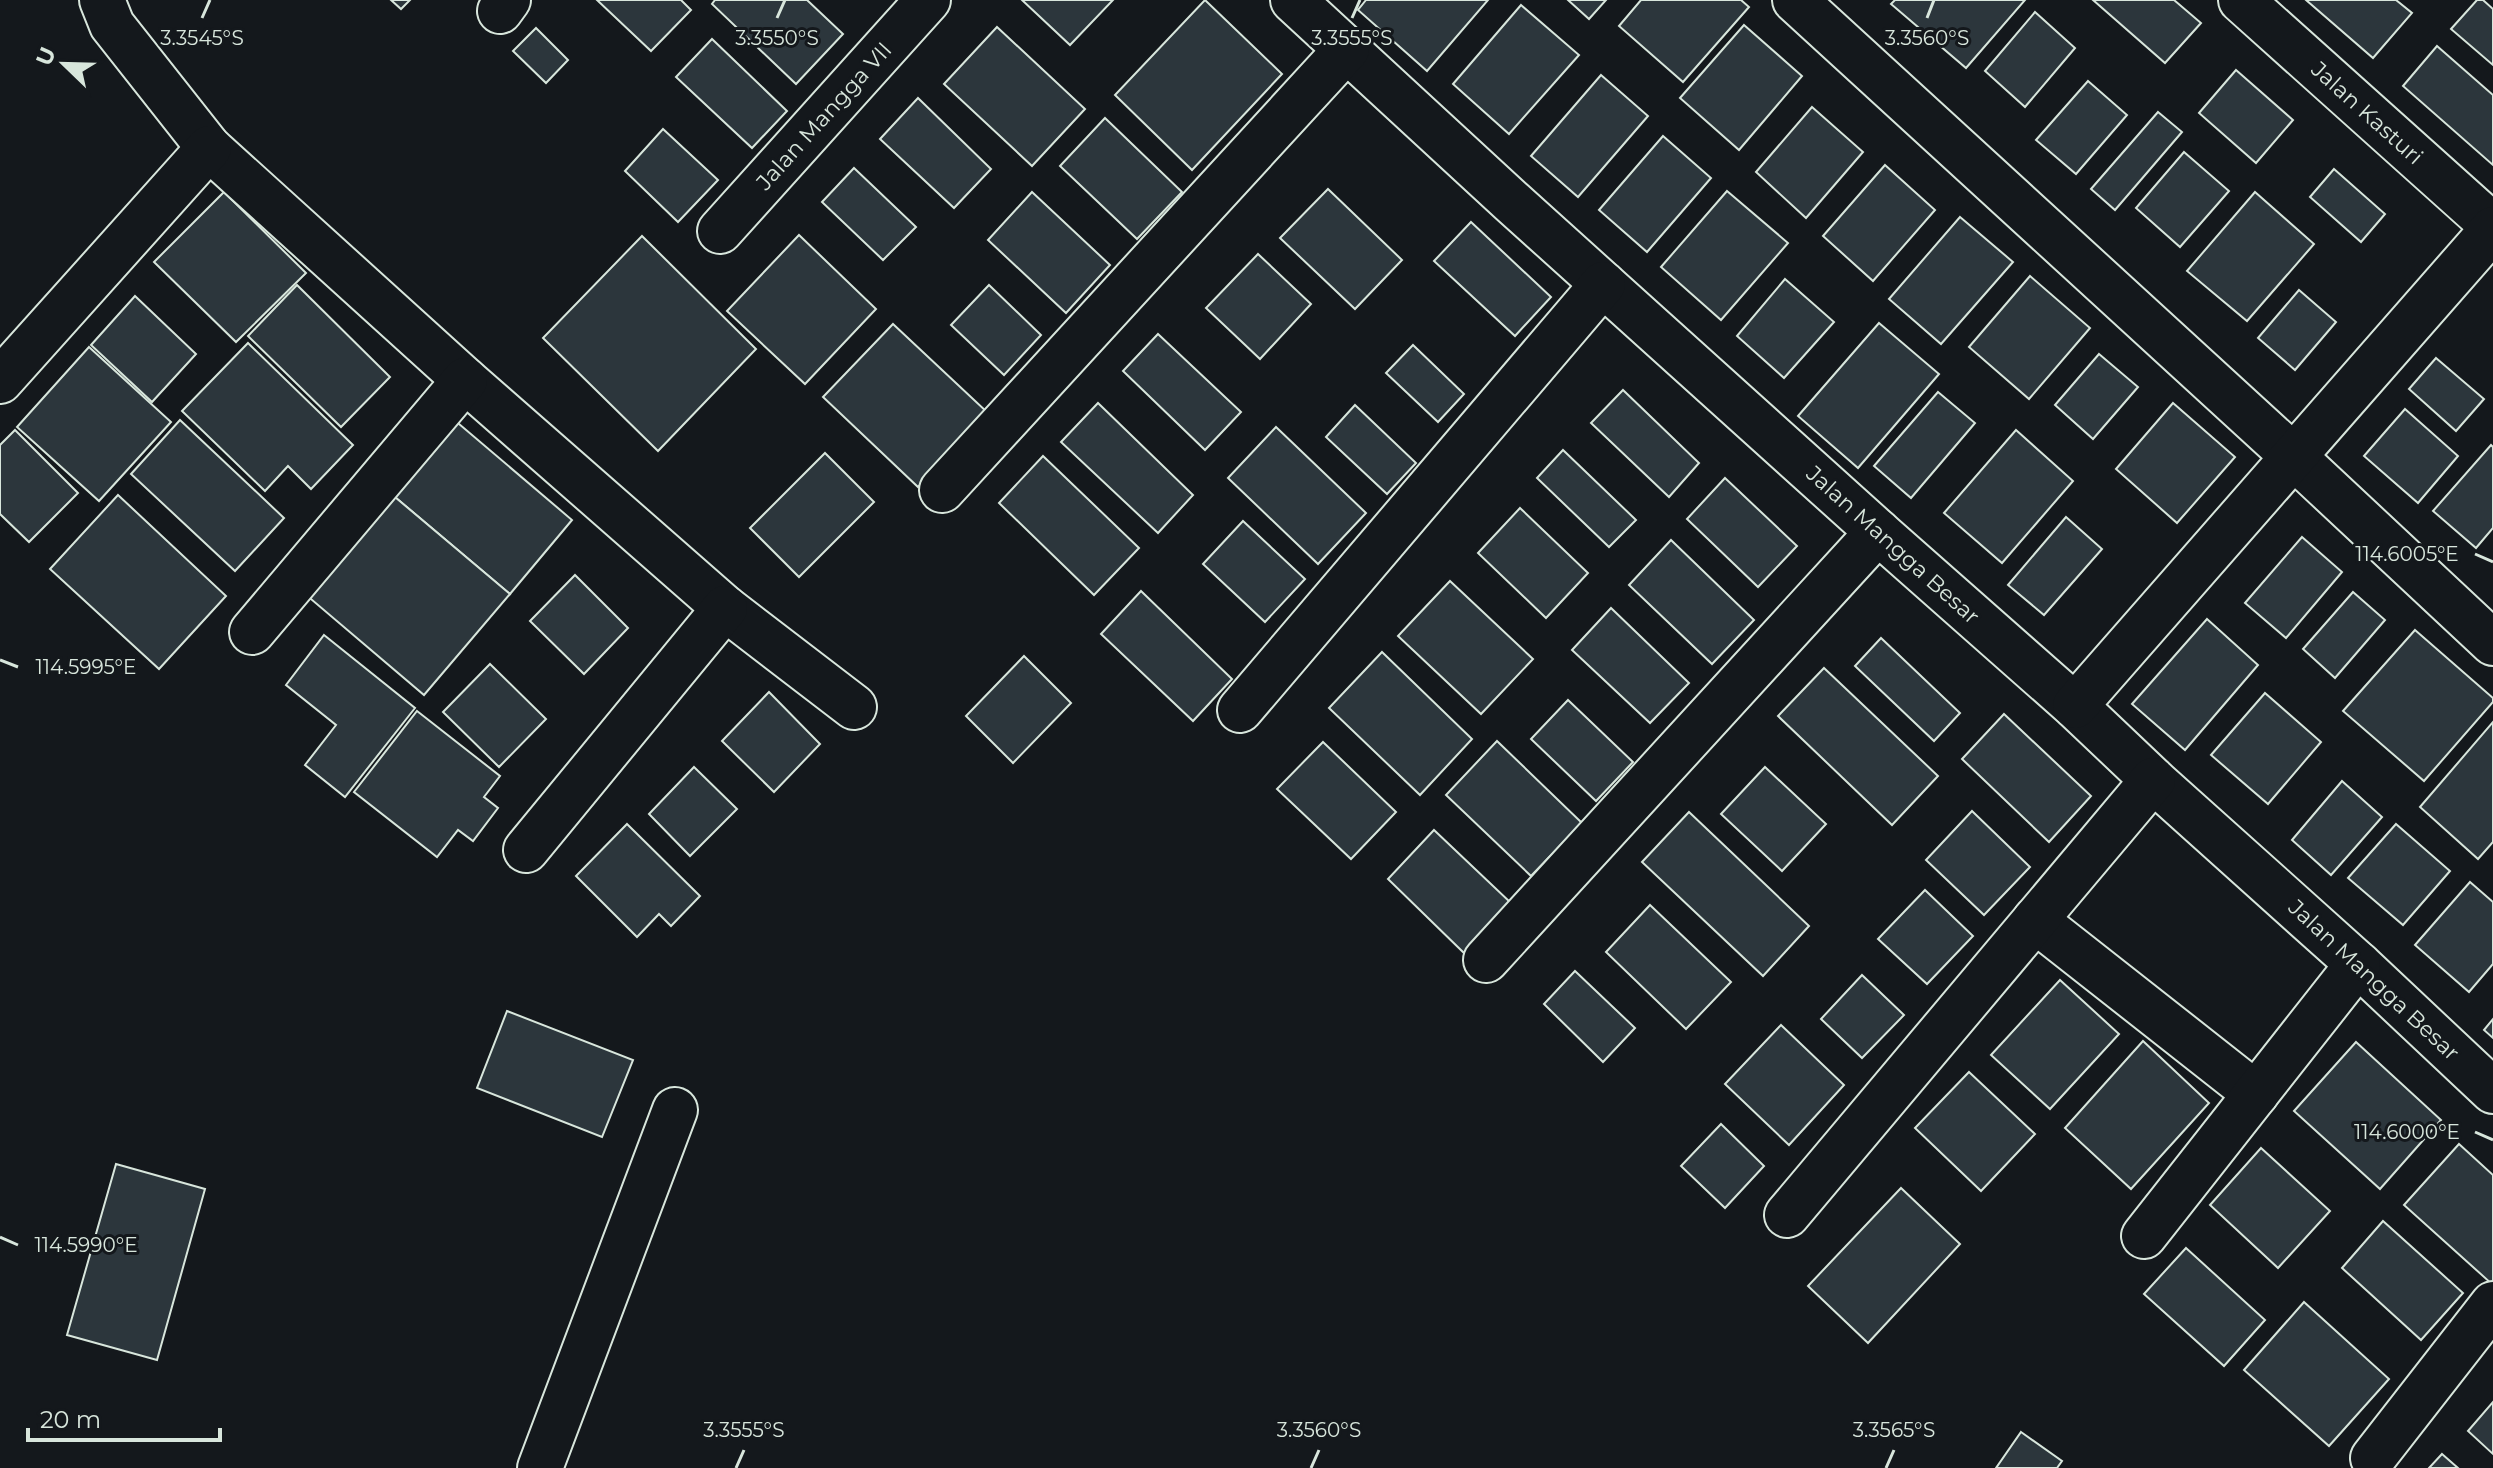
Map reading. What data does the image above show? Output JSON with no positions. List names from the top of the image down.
{
  "streets": {
    "street": ["Jalan Kasturi", "Jalan Mangga VII", "Jalan Mangga Besar"]
  },
  "scale_bar": "20 m",
  "north": "top left",
  "coordinates": [
    "3.3545°S",
    "3.3555°S",
    "3.3560°S",
    "3.3550°S",
    "114.6005°E",
    "114.5995°E",
    "114.6000°E",
    "114.5990°E",
    "3.3565°S"
  ]
}
